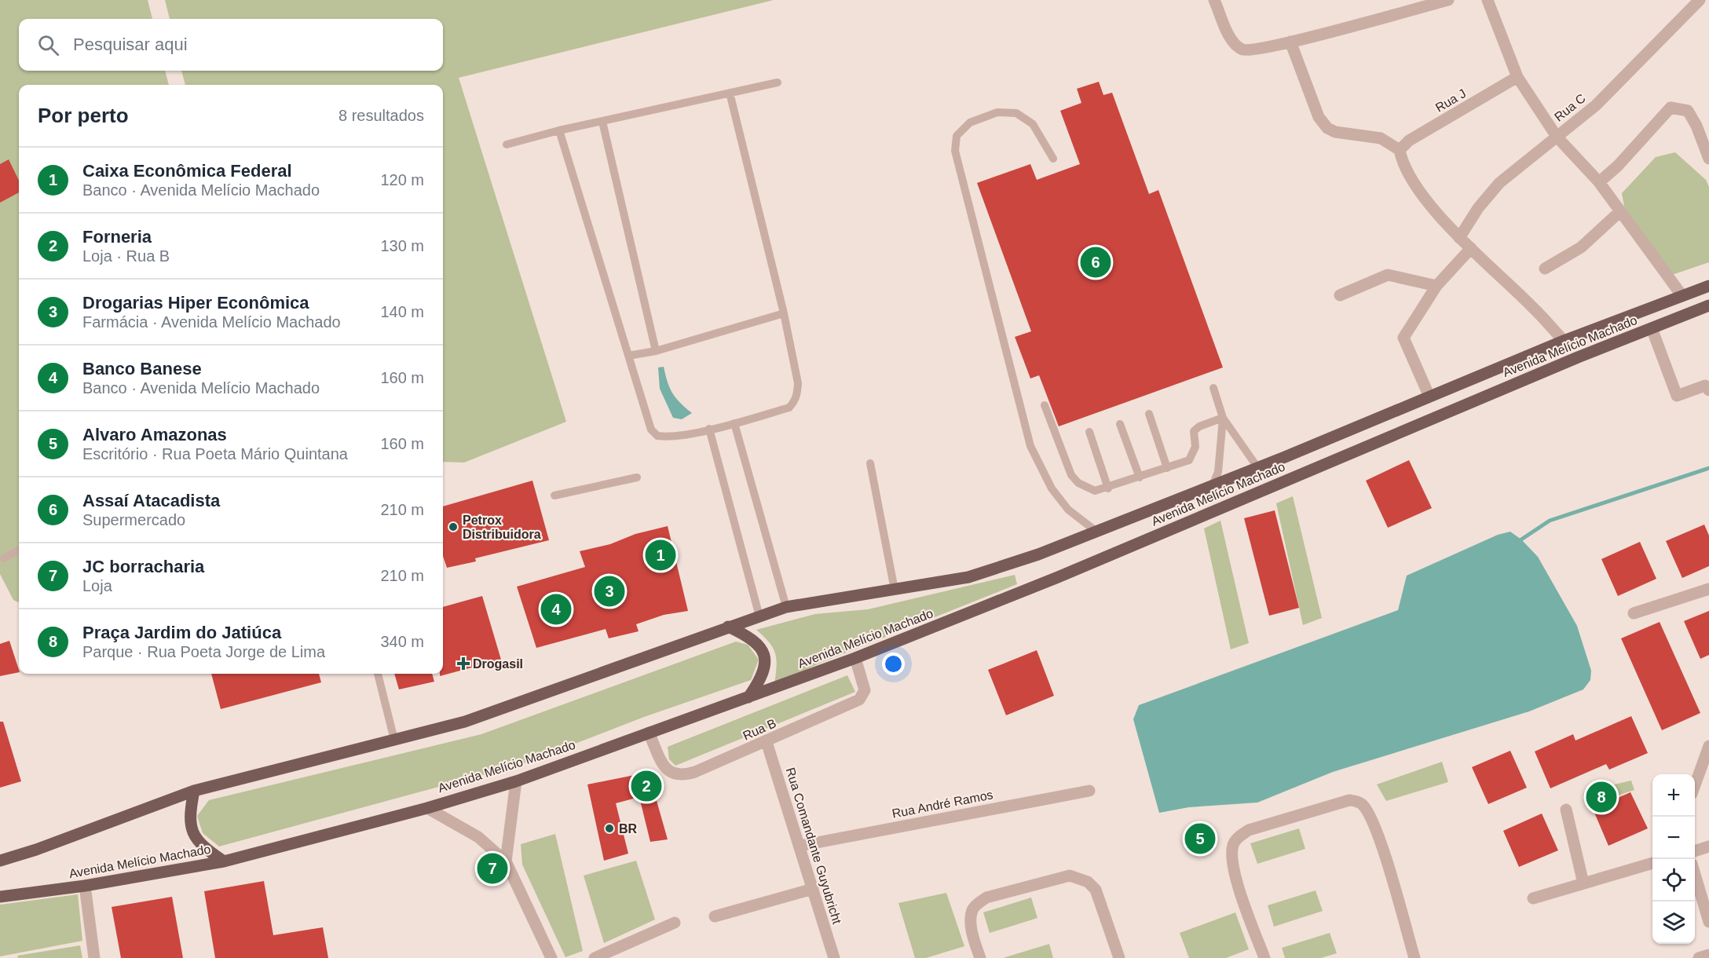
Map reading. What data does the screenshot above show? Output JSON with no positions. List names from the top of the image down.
{
  "streets": {
    "main road": ["Avenida Melício Machado"],
    "street": [
      "Rua J",
      "Rua C",
      "Rua B",
      "Rua André Ramos",
      "Rua Comandante Guyubricht"
    ]
  },
  "crossings": [
    ["Avenida Melício Machado", "Rua B"],
    ["Rua B", "Rua Comandante Guyubricht"],
    ["Rua André Ramos", "Rua Comandante Guyubricht"]
  ],
  "places": {
    "other": ["Petrox Distribuidora", "BR"],
    "health": ["Drogasil"]
  },
  "page": {
    "search": "Pesquisar aqui",
    "heading": ["Por perto", "8 resultados"],
    "list": [
      {
        "mark": "1",
        "name": "Caixa Econômica Federal",
        "note": "Banco · Avenida Melício Machado",
        "value": "120 m"
      },
      {
        "mark": "2",
        "name": "Forneria",
        "note": "Loja · Rua B",
        "value": "130 m"
      },
      {
        "mark": "3",
        "name": "Drogarias Hiper Econômica",
        "note": "Farmácia · Avenida Melício Machado",
        "value": "140 m"
      },
      {
        "mark": "4",
        "name": "Banco Banese",
        "note": "Banco · Avenida Melício Machado",
        "value": "160 m"
      },
      {
        "mark": "5",
        "name": "Alvaro Amazonas",
        "note": "Escritório · Rua Poeta Mário Quintana",
        "value": "160 m"
      },
      {
        "mark": "6",
        "name": "Assaí Atacadista",
        "note": "Supermercado",
        "value": "210 m"
      },
      {
        "mark": "7",
        "name": "JC borracharia",
        "note": "Loja",
        "value": "210 m"
      },
      {
        "mark": "8",
        "name": "Praça Jardim do Jatiúca",
        "note": "Parque · Rua Poeta Jorge de Lima",
        "value": "340 m"
      }
    ],
    "pins": [
      "6",
      "1",
      "3",
      "4",
      "2",
      "8",
      "5",
      "7"
    ],
    "map_buttons": ["+", "−"]
  }
}
